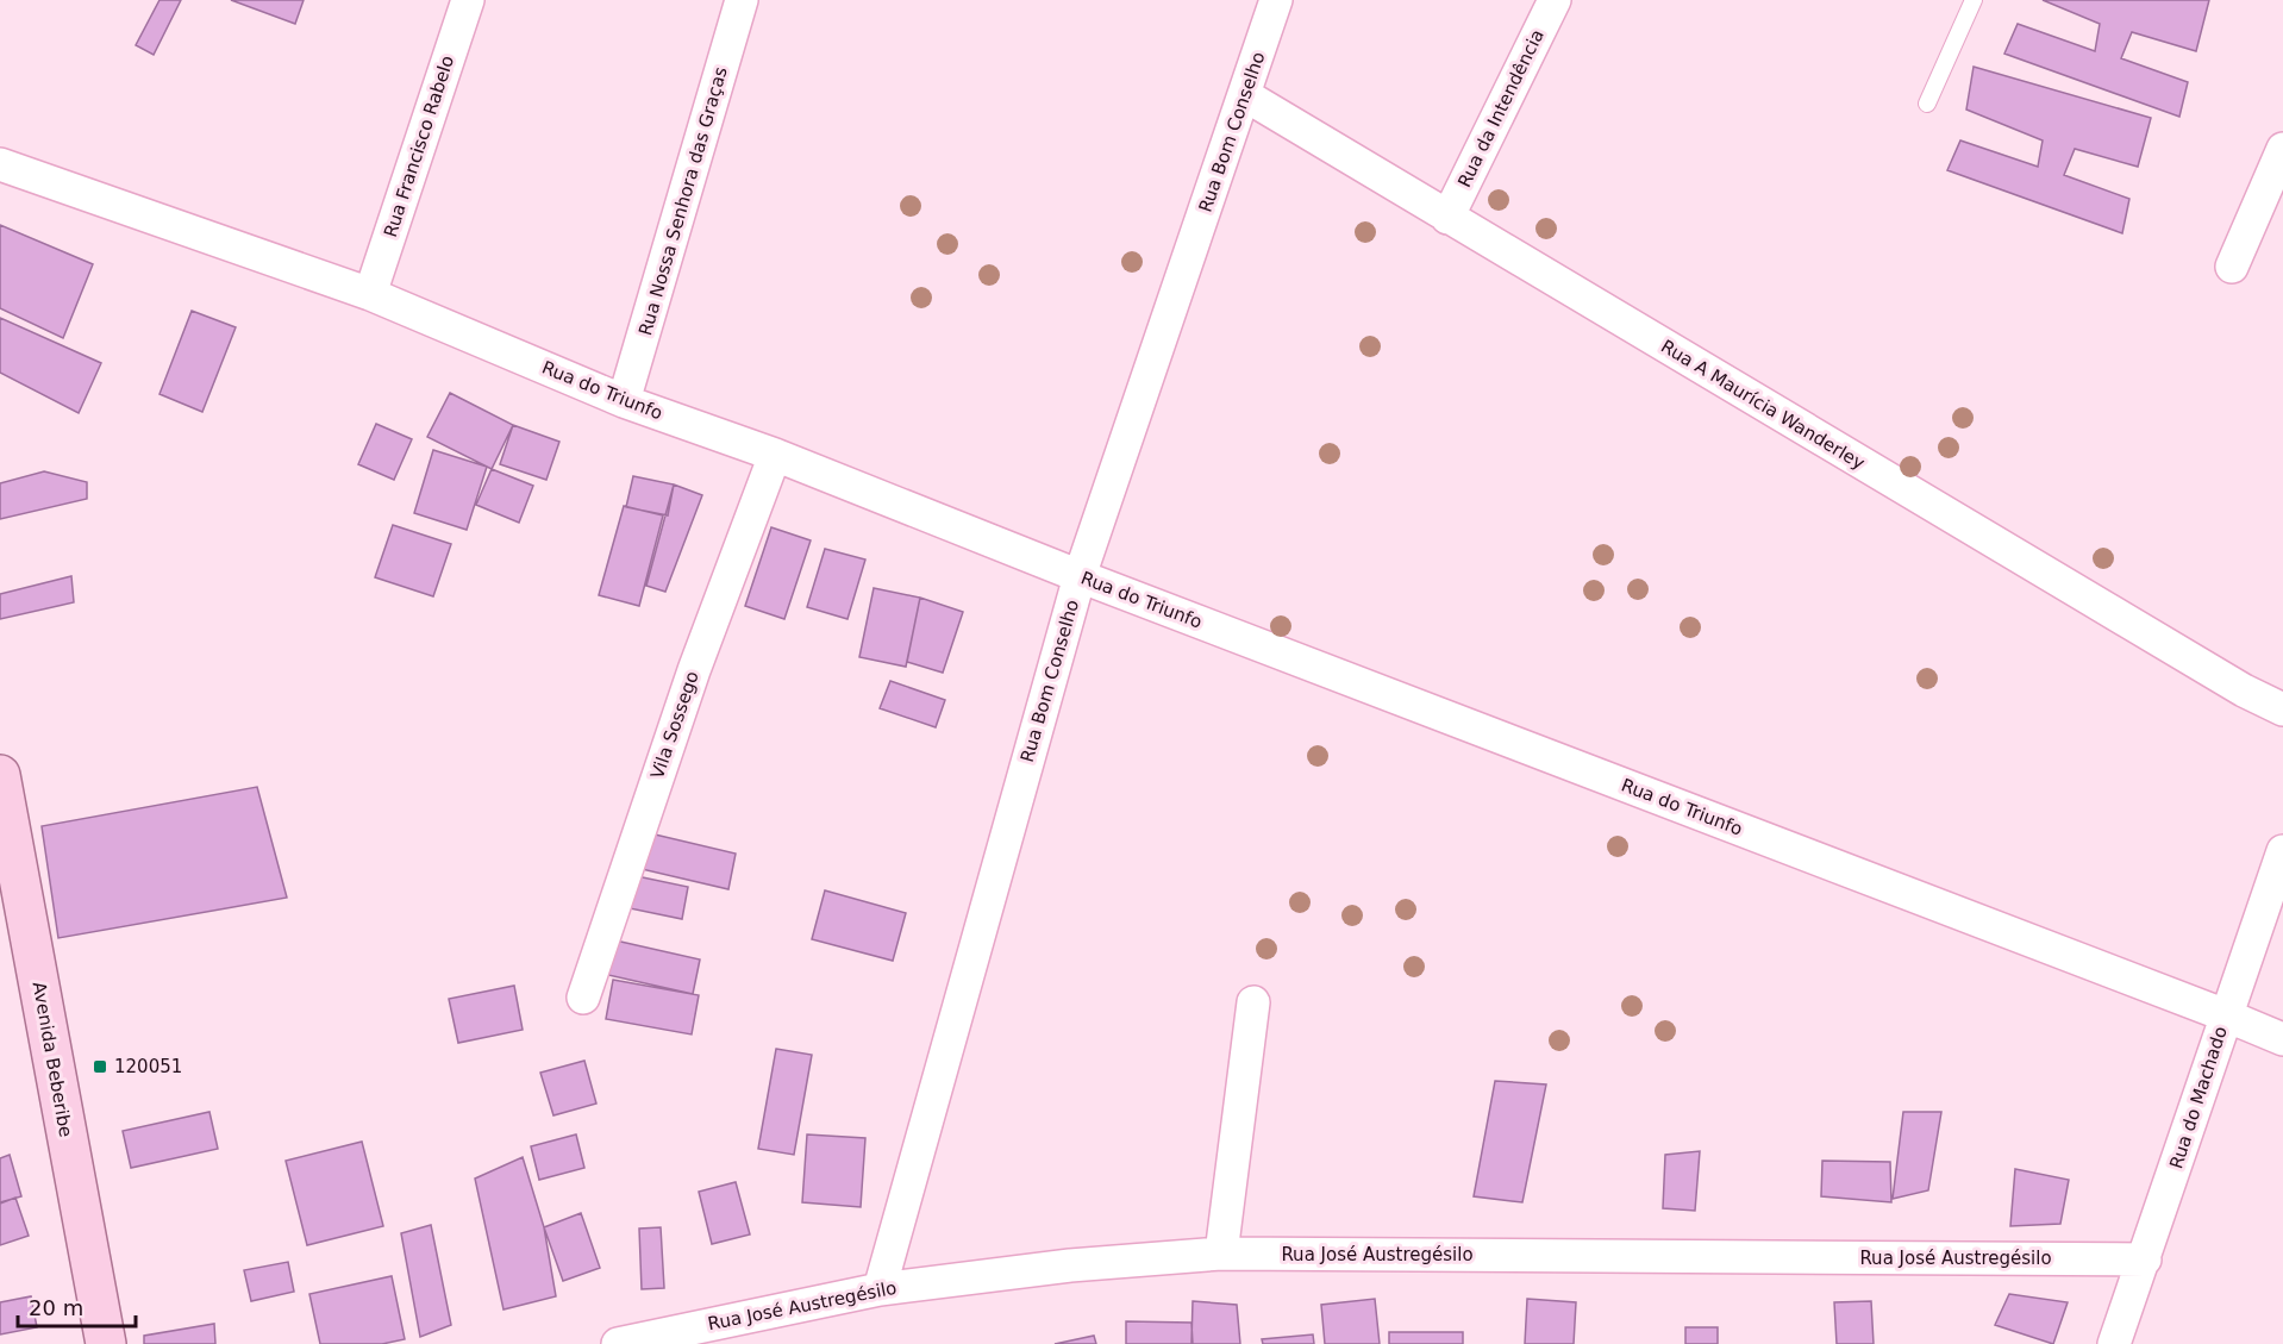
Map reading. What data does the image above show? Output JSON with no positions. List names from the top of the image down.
{
  "streets": {
    "main road": ["Avenida Beberibe"],
    "street": [
      "Rua da Intendência",
      "Rua Bom Conselho",
      "Rua Francisco Rabelo",
      "Rua Nossa Senhora das Graças",
      "Rua do Triunfo",
      "Rua A Maurícia Wanderley",
      "Vila Sossego",
      "Rua do Machado",
      "Rua José Austregésilo"
    ]
  },
  "crossings": [
    ["Rua da Intendência", "Rua A Maurícia Wanderley"],
    ["Rua Bom Conselho", "Rua do Triunfo"],
    ["Rua Bom Conselho", "Rua A Maurícia Wanderley"],
    ["Rua Bom Conselho", "Rua José Austregésilo"],
    ["Rua Francisco Rabelo", "Rua do Triunfo"],
    ["Rua Nossa Senhora das Graças", "Rua do Triunfo"],
    ["Rua do Triunfo", "Vila Sossego"],
    ["Rua do Triunfo", "Rua do Machado"],
    ["Rua do Machado", "Rua José Austregésilo"]
  ],
  "places": {
    "transit": ["120051"]
  },
  "scale_bar": "20 m"
}
